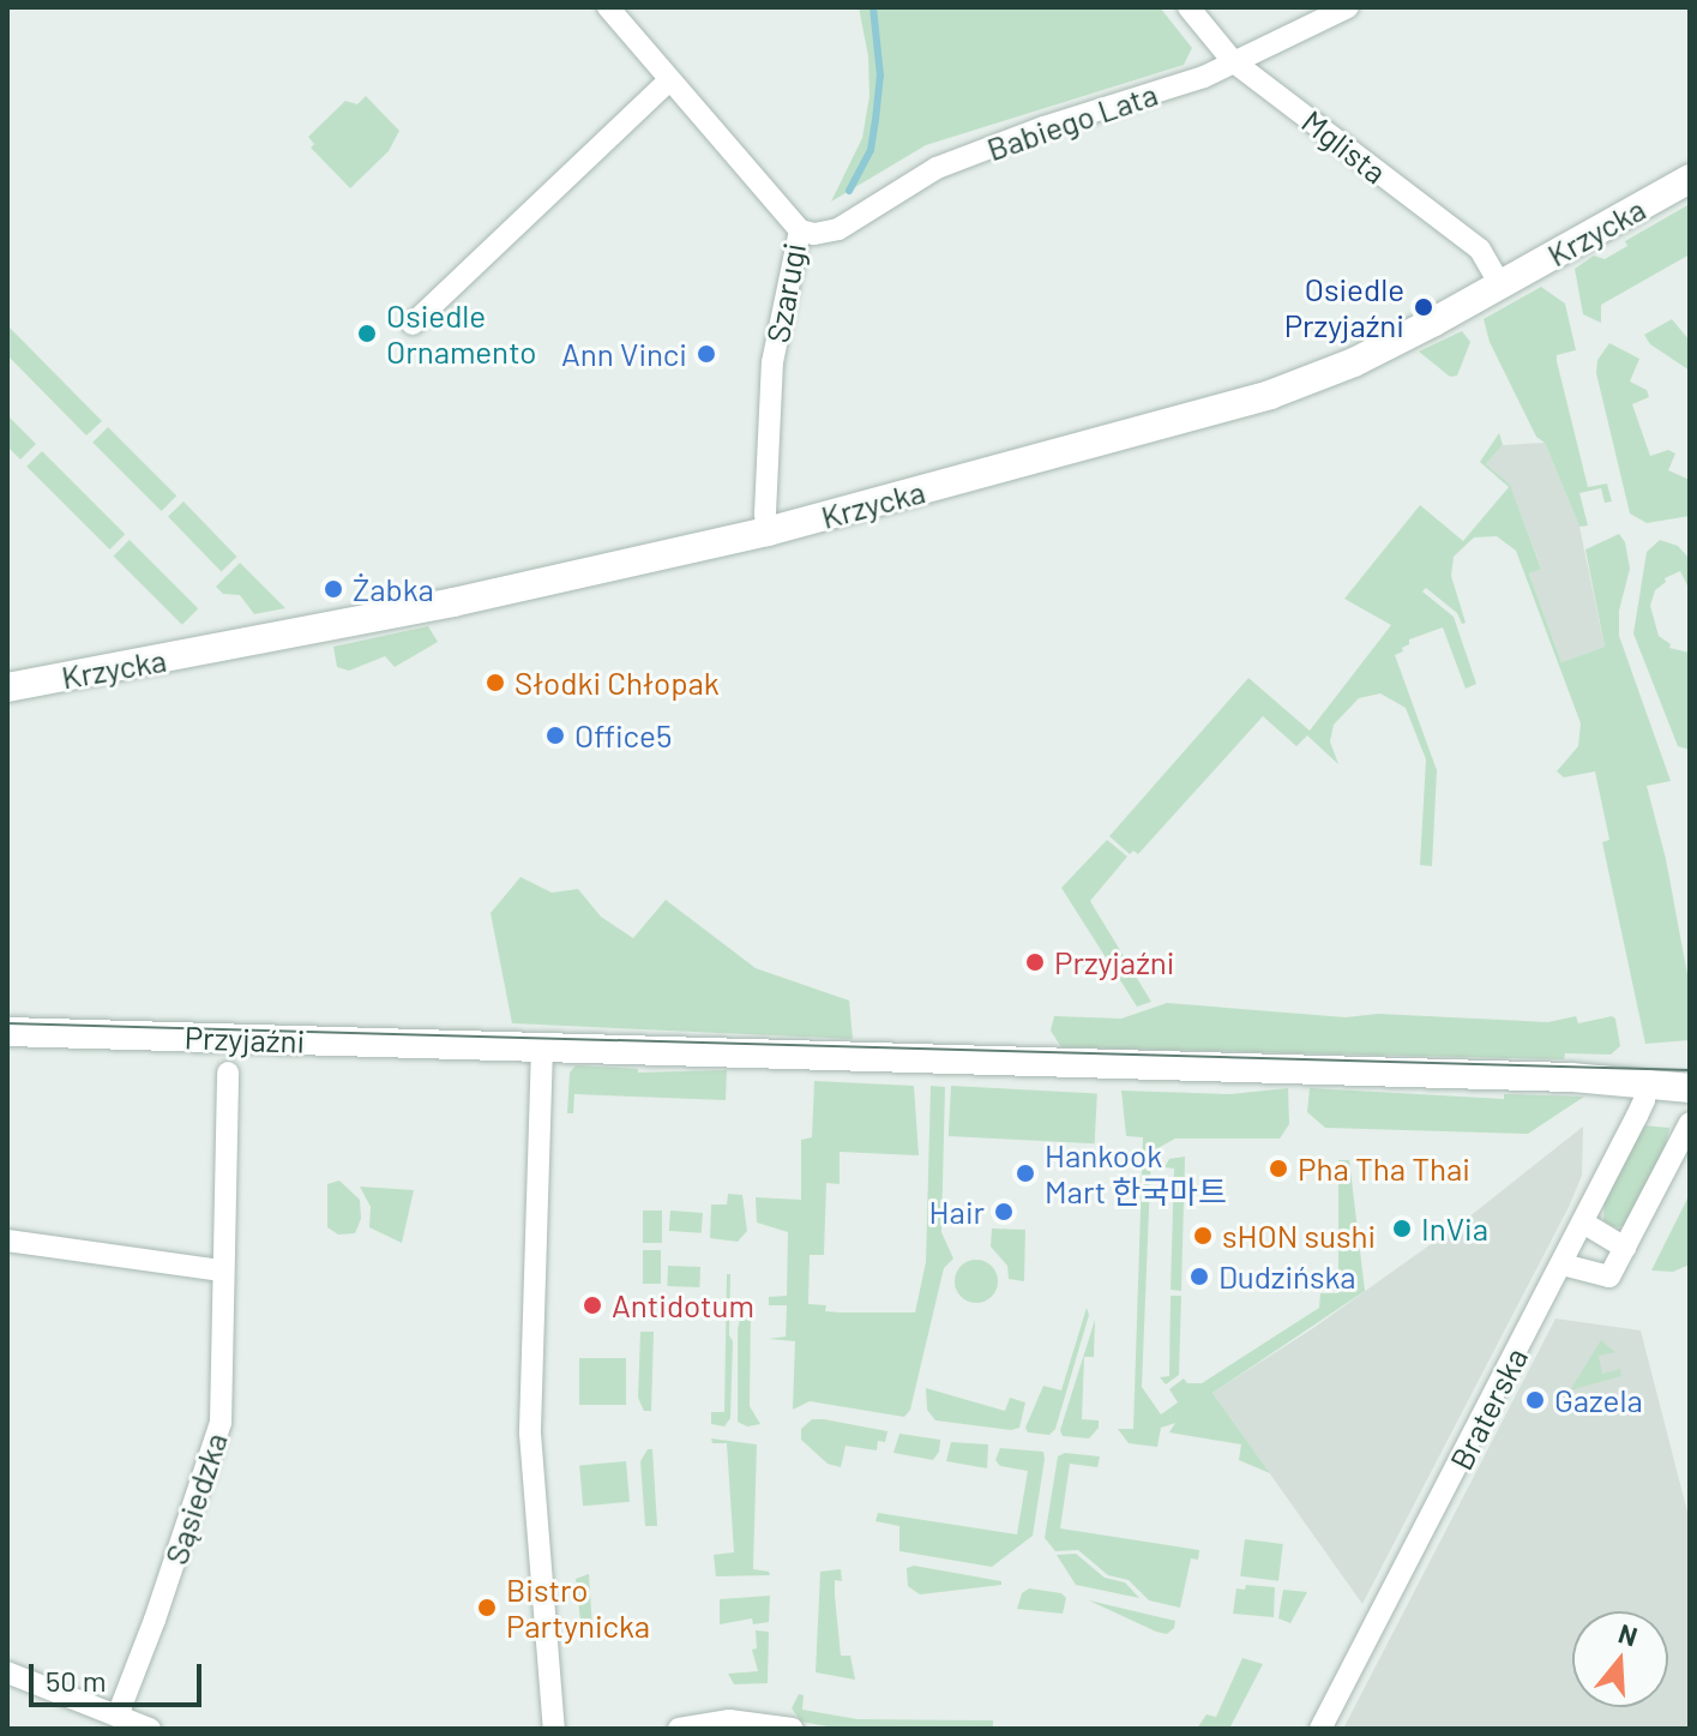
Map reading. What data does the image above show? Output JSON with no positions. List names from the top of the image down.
{
  "streets": {
    "street": [
      "Babiego Lata",
      "Mglista",
      "Krzycka",
      "Szarugi",
      "Przyjaźni",
      "Braterska",
      "Sąsiedzka"
    ]
  },
  "crossings": [
    ["Babiego Lata", "Mglista"],
    ["Babiego Lata", "Szarugi"],
    ["Mglista", "Krzycka"],
    ["Krzycka", "Szarugi"],
    ["Przyjaźni", "Braterska"]
  ],
  "places": [
    "Osiedle Przyjaźni",
    "Osiedle Ornamento",
    "Ann Vinci",
    "Żabka",
    "Słodki Chłopak",
    "Office5",
    "Przyjaźni",
    "Pha Tha Thai",
    "Hankook Mart 한국마트",
    "Hair",
    "InVia",
    "sHON sushi",
    "Dudzińska",
    "Antidotum",
    "Gazela",
    "Bistro Partynicka"
  ],
  "scale_bar": "50 m",
  "north": "top"
}
